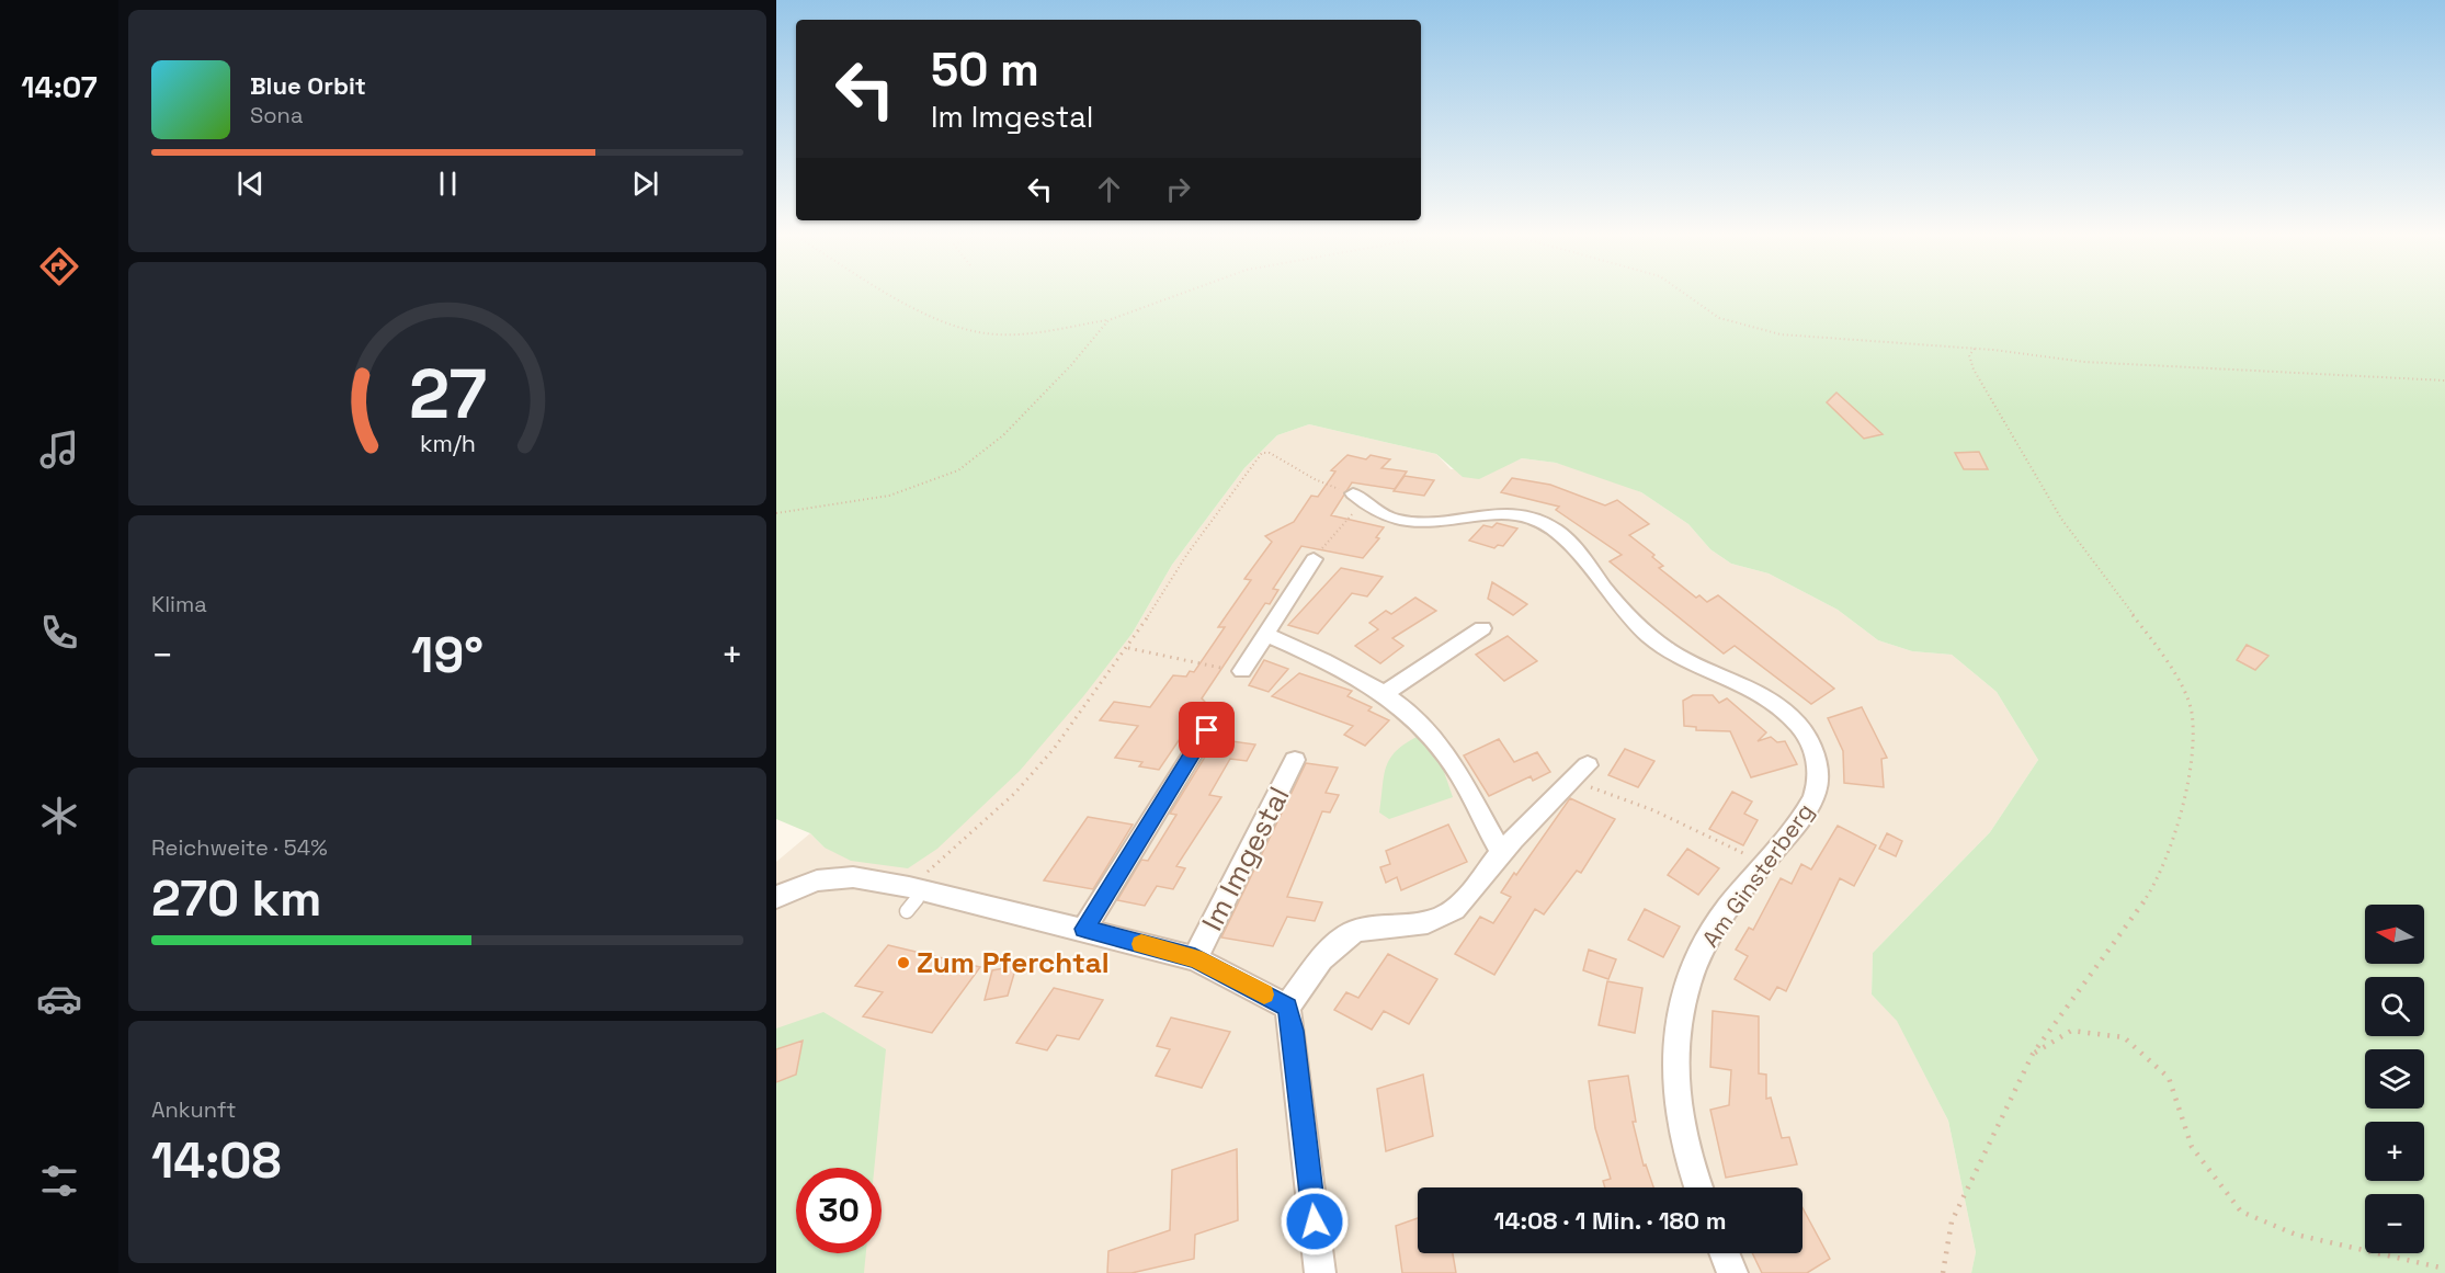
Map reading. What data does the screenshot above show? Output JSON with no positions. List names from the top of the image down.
{
  "streets": {
    "street": ["Im Imgestal", "Am Ginsterberg"]
  },
  "places": ["Zum Pferchtal"],
  "north": "left",
  "page": {
    "tabs": "14:07",
    "turn": ["50 m", "Im Imgestal"],
    "song": ["Blue Orbit", "Sona"],
    "tile": [
      "Klima",
      ["Reichweite · 54%", "270 km"],
      ["Ankunft", "14:08"]
    ],
    "heat": ["−", "19°", "+"],
    "map_buttons": ["+", "−"],
    "limit": "30",
    "trip": "14:08 · 1 Min. · 180 m",
    "gauge": ["27", "km/h"]
  }
}
